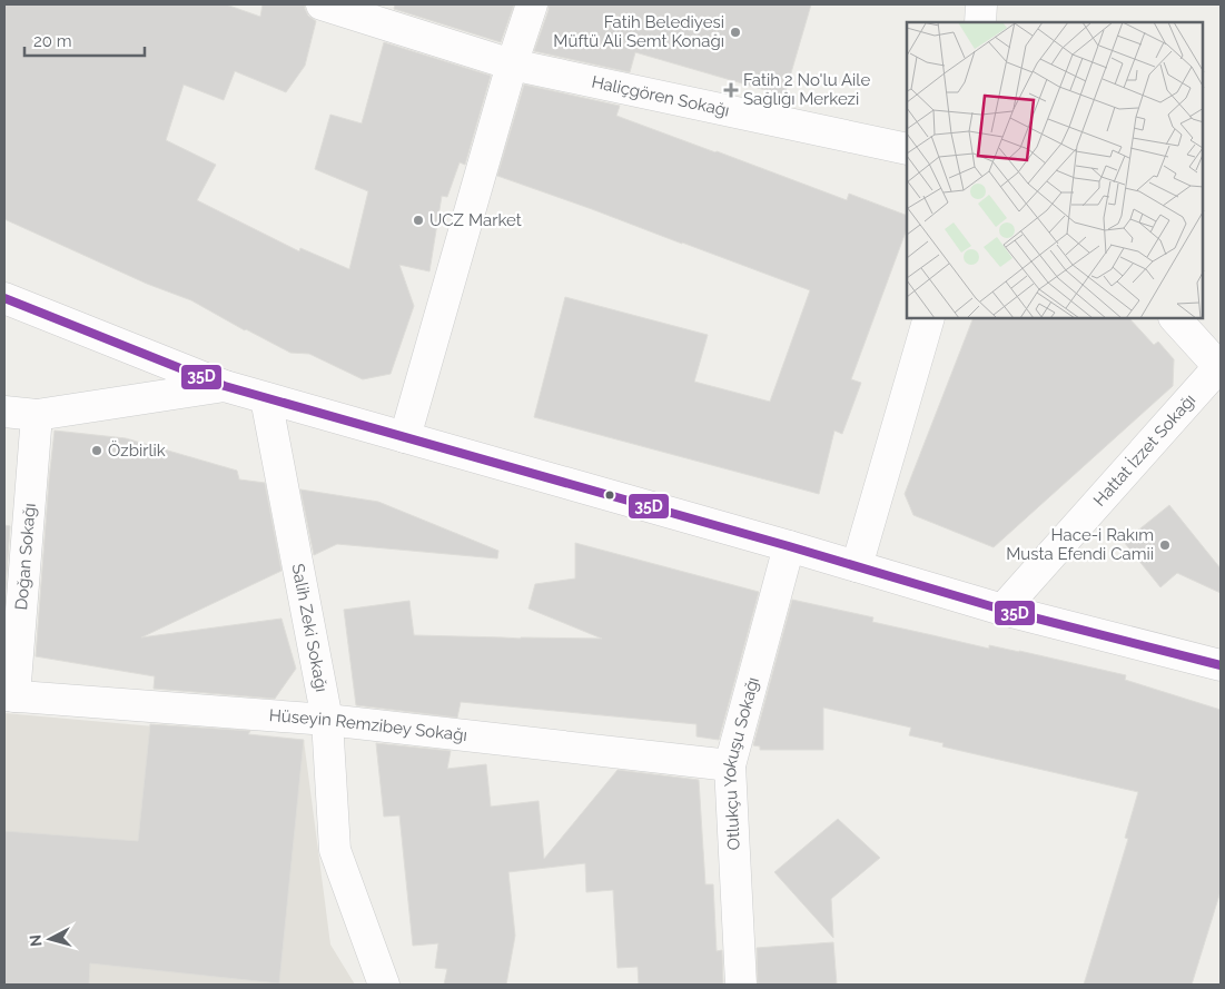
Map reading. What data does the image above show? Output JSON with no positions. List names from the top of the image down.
{
  "streets": {
    "street": [
      "Haliçgören Sokağı",
      "Hattat İzzet Sokağı",
      "Doğan Sokağı",
      "Salih Zeki Sokağı",
      "Hüseyin Remzibey Sokağı",
      "Otlukçu Yokuşu Sokağı"
    ]
  },
  "crossings": [
    ["Doğan Sokağı", "Hüseyin Remzibey Sokağı"],
    ["Salih Zeki Sokağı", "Hüseyin Remzibey Sokağı"],
    ["Hüseyin Remzibey Sokağı", "Otlukçu Yokuşu Sokağı"]
  ],
  "places": {
    "other": [
      "Fatih Belediyesi Müftü Ali Semt Konağı",
      "UCZ Market",
      "Özbirlik",
      "Hace-i Rakım Musta Efendi Camii"
    ],
    "health": ["Fatih 2 No'lu Aile Sağlığı Merkezi"]
  },
  "lines": ["transit line 35D"],
  "scale_bar": "20 m",
  "north": "left"
}
